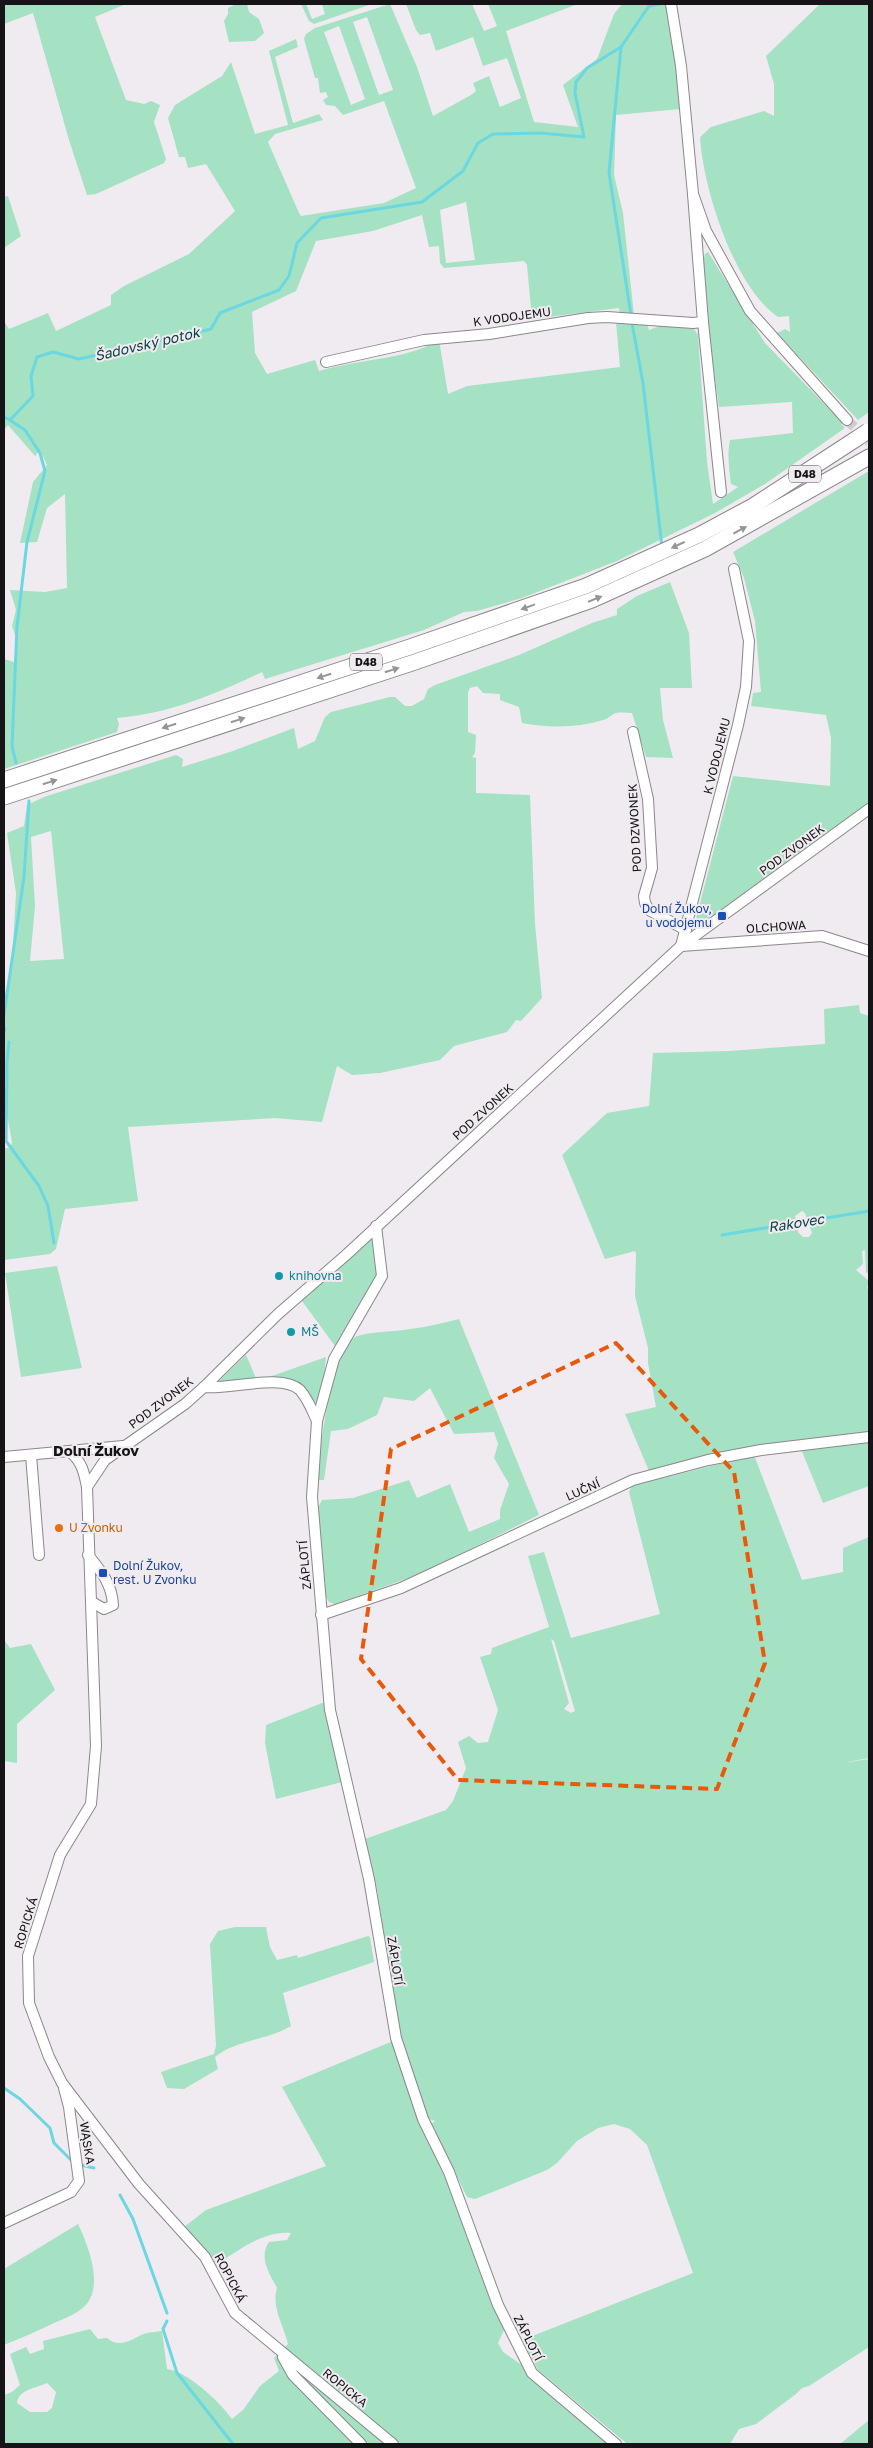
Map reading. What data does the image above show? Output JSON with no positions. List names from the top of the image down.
{
  "streets": {
    "highway": ["D48"],
    "street": [
      "K VODOJEMU",
      "POD DZWONEK",
      "POD ZVONEK",
      "OLCHOWA",
      "LUČNÍ",
      "ZÁPLOTÍ",
      "ROPICKÁ",
      "WĄSKA",
      "ROPICKA"
    ]
  },
  "crossings": [
    ["K VODOJEMU", "POD DZWONEK"],
    ["K VODOJEMU", "POD ZVONEK"],
    ["K VODOJEMU", "OLCHOWA"],
    ["POD ZVONEK", "OLCHOWA"],
    ["POD ZVONEK", "ZÁPLOTÍ"],
    ["POD ZVONEK", "ROPICKÁ"],
    ["LUČNÍ", "ZÁPLOTÍ"],
    ["ROPICKÁ", "WĄSKA"],
    ["ROPICKÁ", "ROPICKA"]
  ],
  "districts": ["Dolní Žukov"],
  "water": ["Šadovský potok", "Rakovec"],
  "places": {
    "transit": ["Dolní Žukov, u vodojemu", "Dolní Žukov, rest. U Zvonku"],
    "other": ["knihovna", "MŠ", "U Zvonku"]
  }
}
